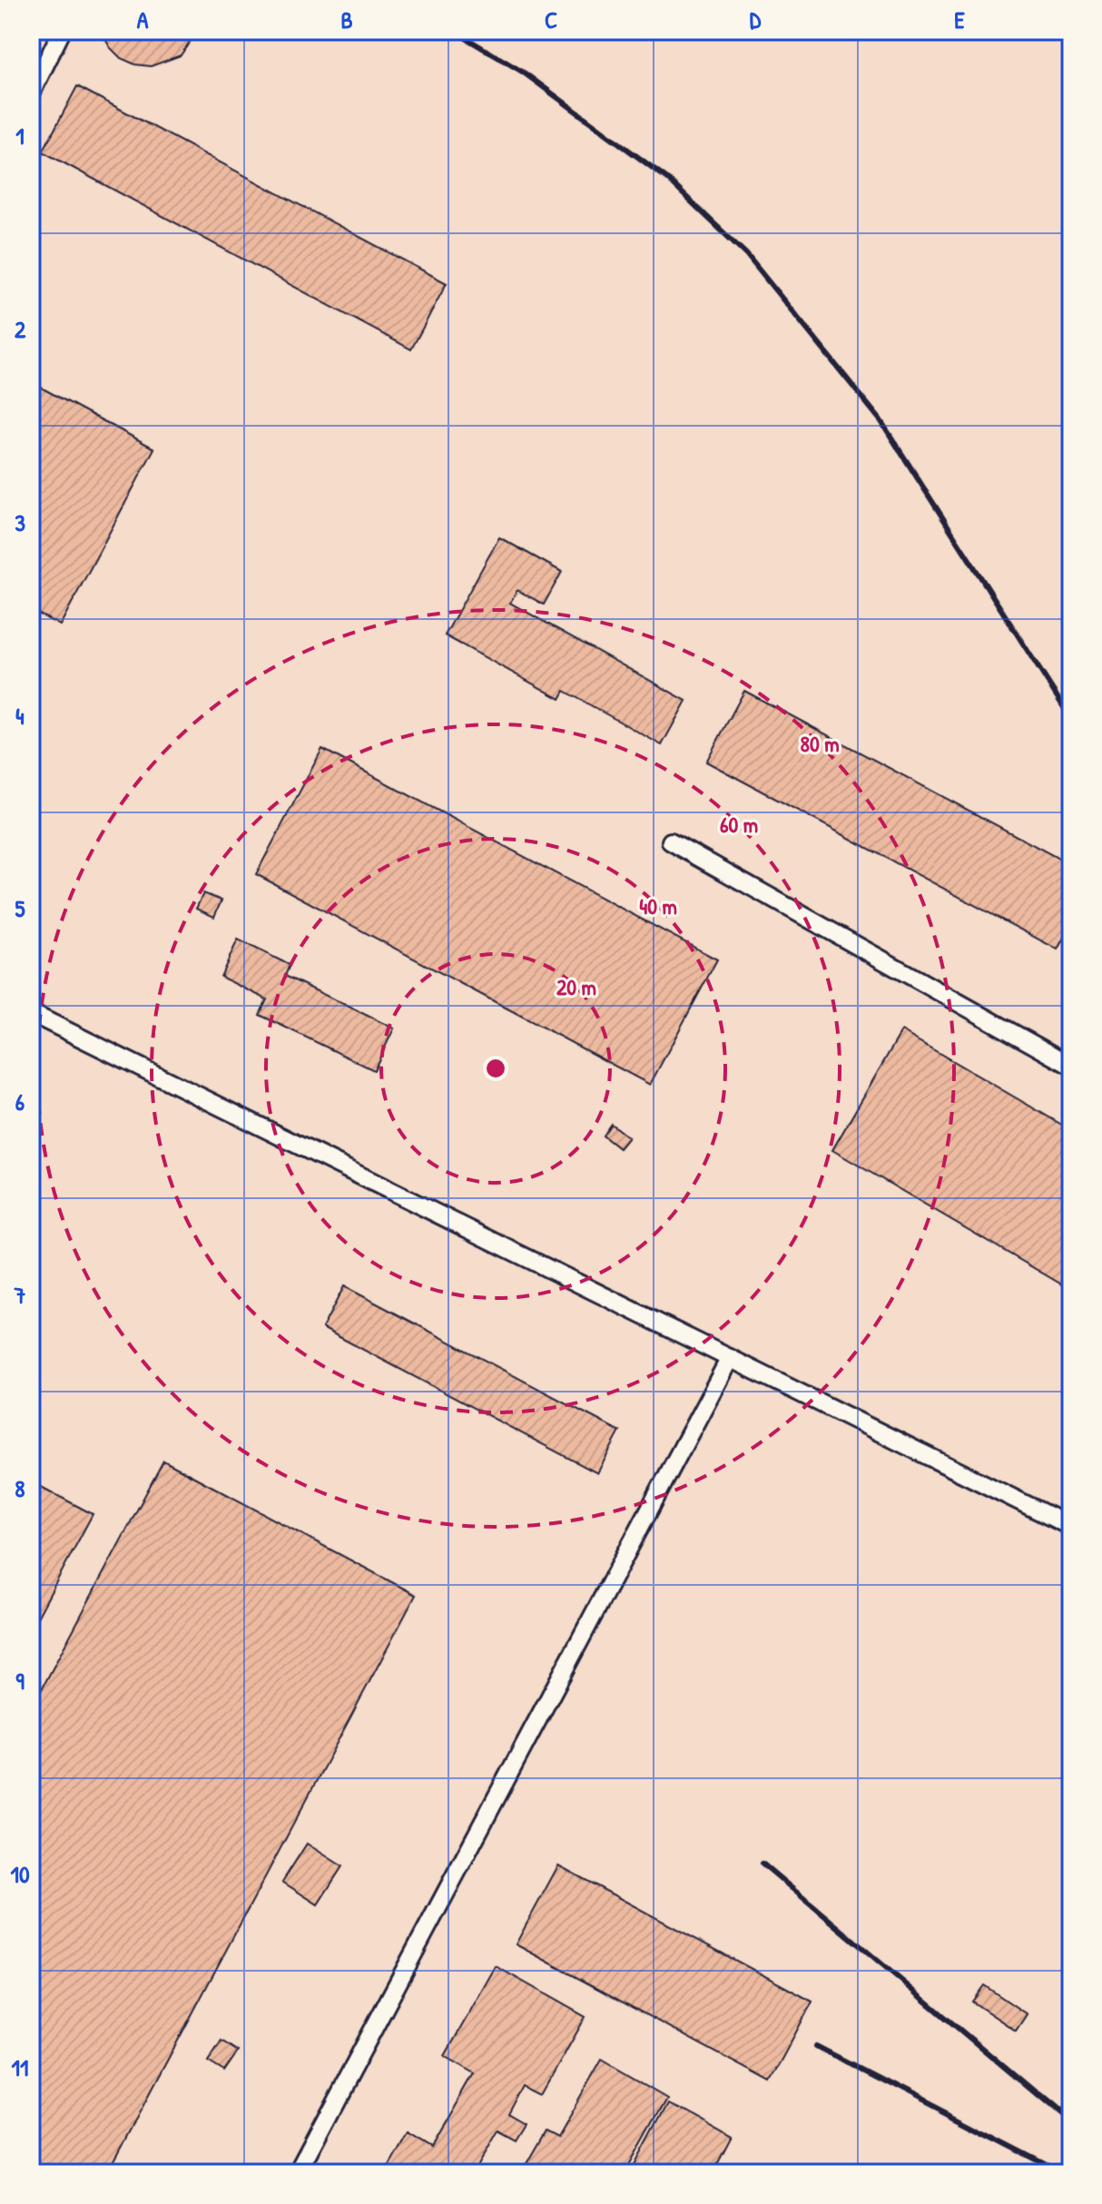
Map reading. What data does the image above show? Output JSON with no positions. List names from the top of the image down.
{
  "grid": {
    "columns": [
      "A",
      "B",
      "C",
      "D",
      "E"
    ],
    "rows": [
      "1",
      "2",
      "3",
      "4",
      "5",
      "6",
      "7",
      "8",
      "9",
      "10",
      "11"
    ]
  },
  "rings": [
    "80 m",
    "60 m",
    "40 m",
    "20 m"
  ]
}
